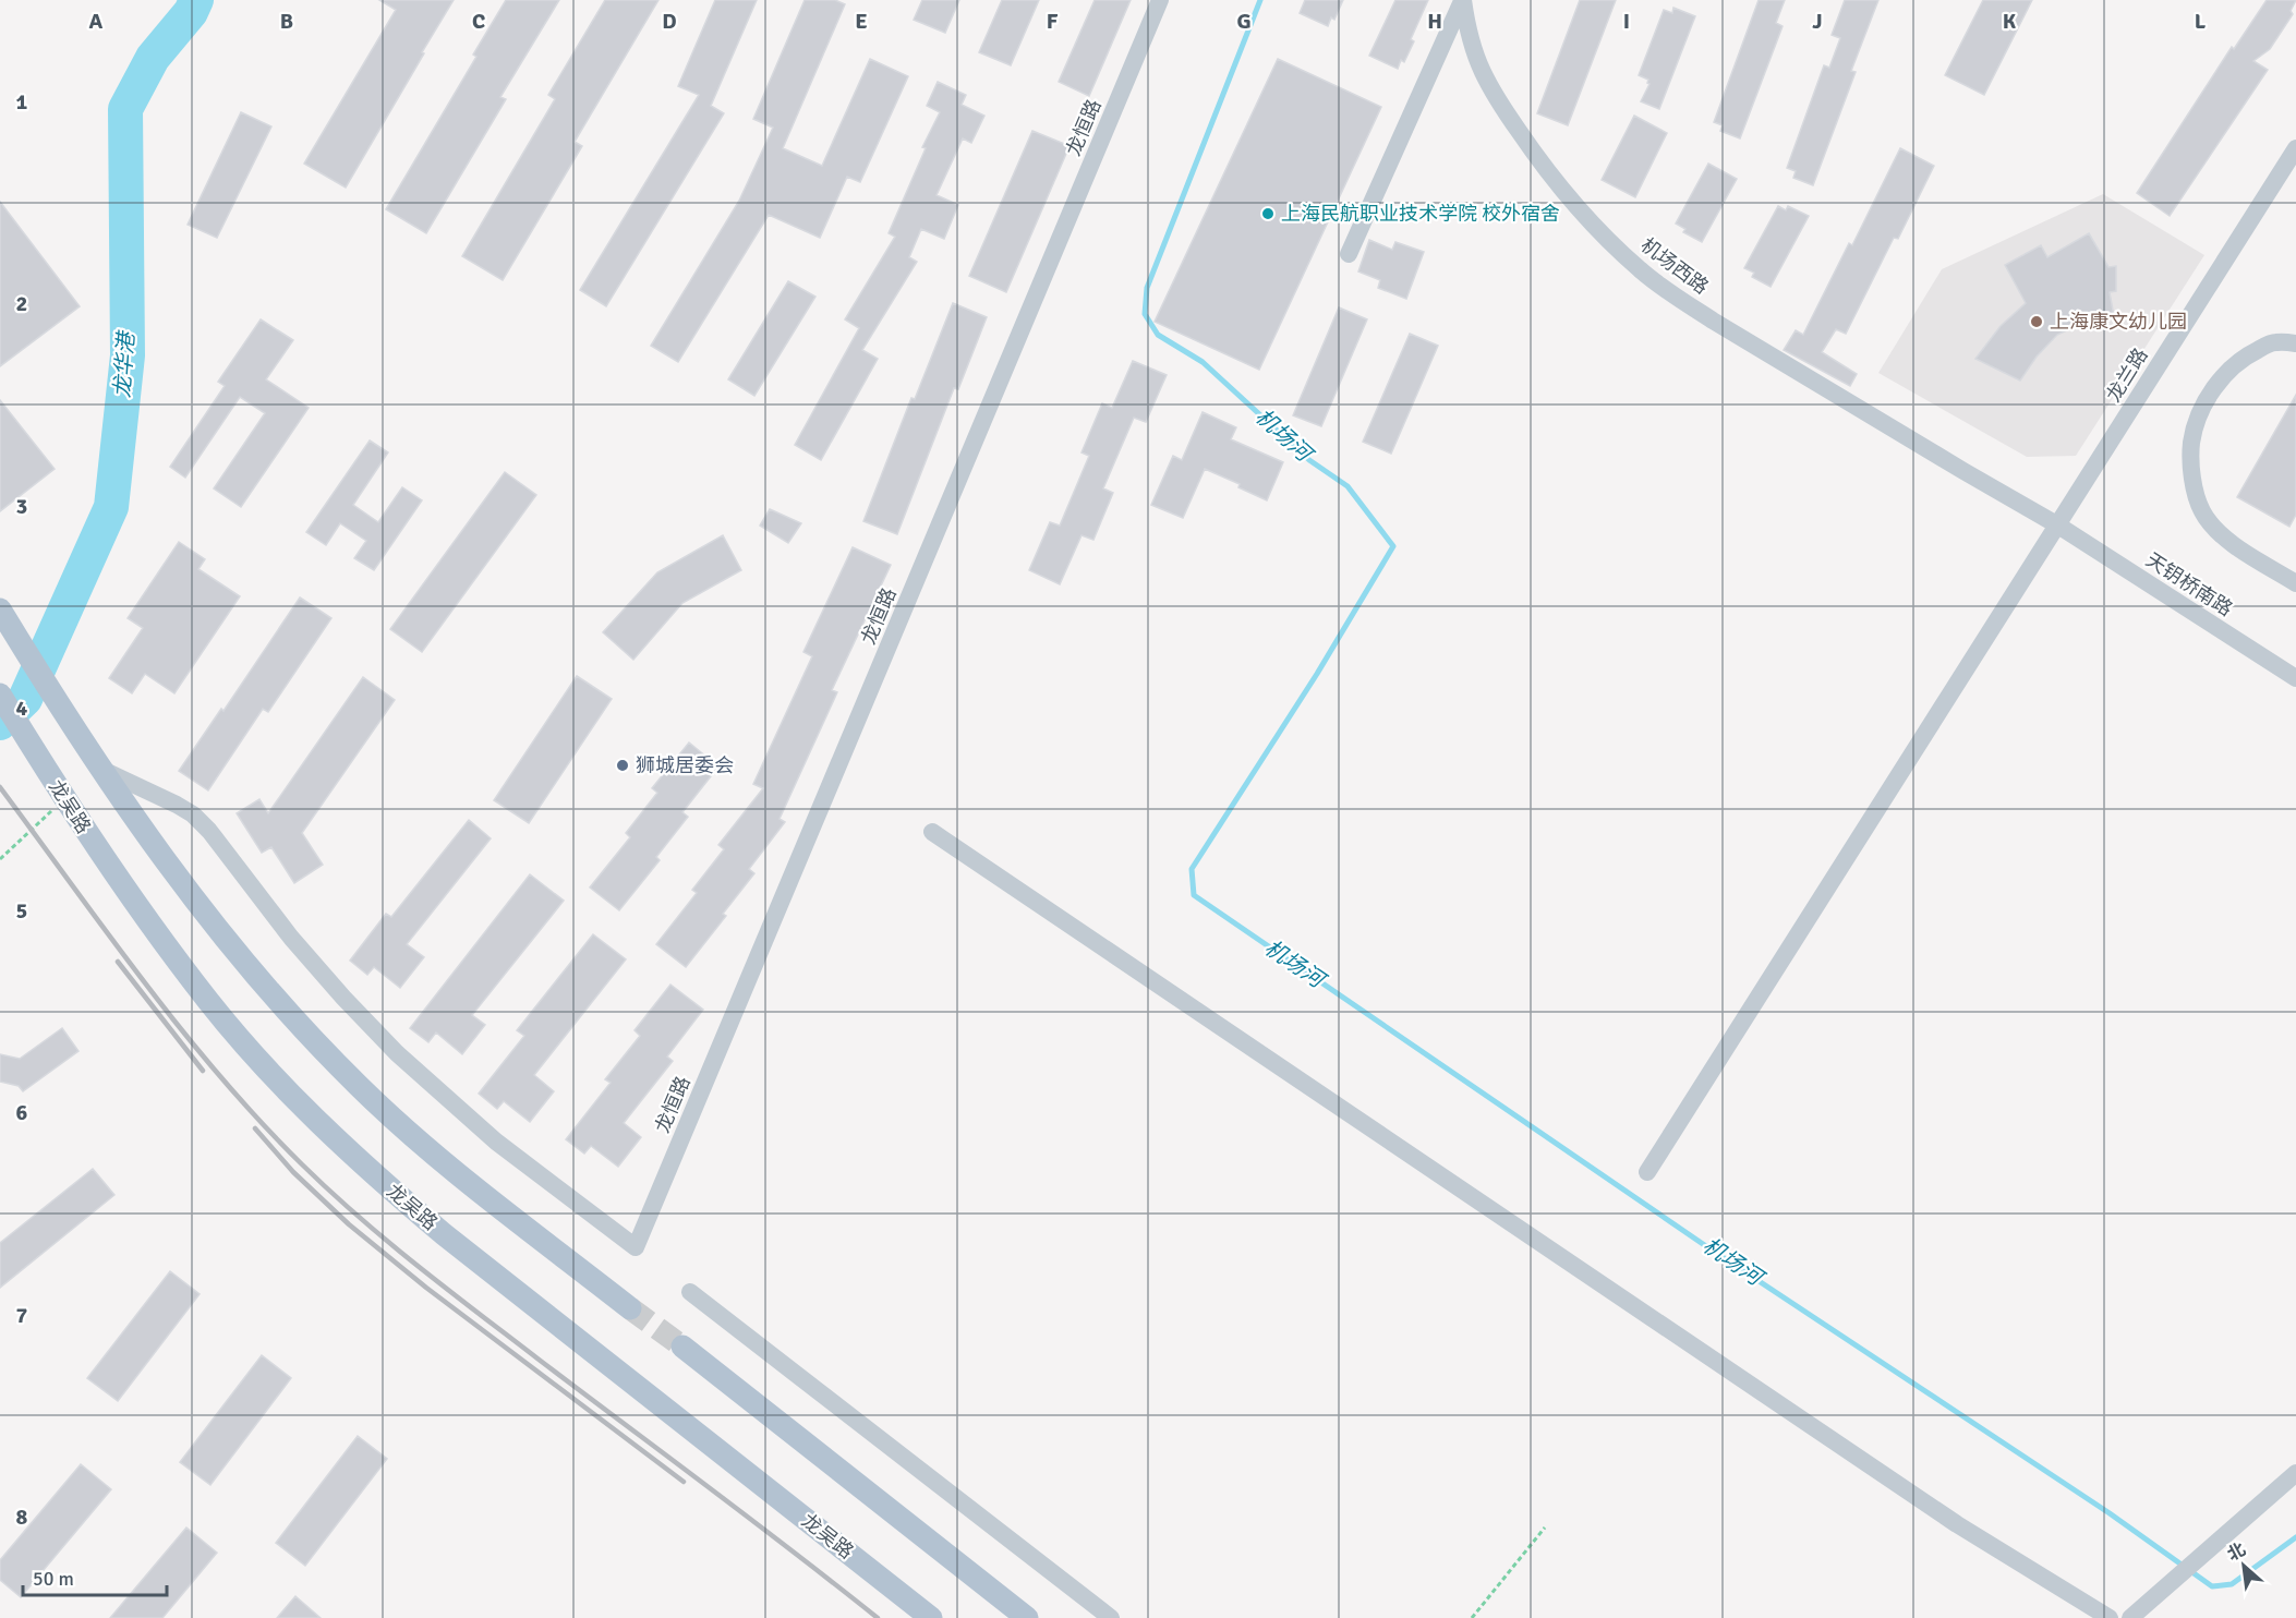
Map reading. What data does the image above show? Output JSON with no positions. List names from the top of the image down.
{
  "streets": {
    "main road": ["龙吴路"],
    "street": [
      "龙恒路",
      "机场西路",
      "龙兰路",
      "天钥桥南路"
    ]
  },
  "crossings": [
    ["机场西路", "龙兰路"],
    ["机场西路", "天钥桥南路"],
    ["龙兰路", "天钥桥南路"]
  ],
  "water": ["龙华港", "机场河"],
  "places": ["上海民航职业技术学院 校外宿舍", "上海康文幼儿园", "狮城居委会"],
  "scale_bar": "50 m",
  "north": "top left",
  "grid": {
    "columns": [
      "A",
      "B",
      "C",
      "D",
      "E",
      "F",
      "G",
      "H",
      "I",
      "J",
      "K",
      "L"
    ],
    "rows": [
      "1",
      "2",
      "3",
      "4",
      "5",
      "6",
      "7",
      "8"
    ]
  }
}
